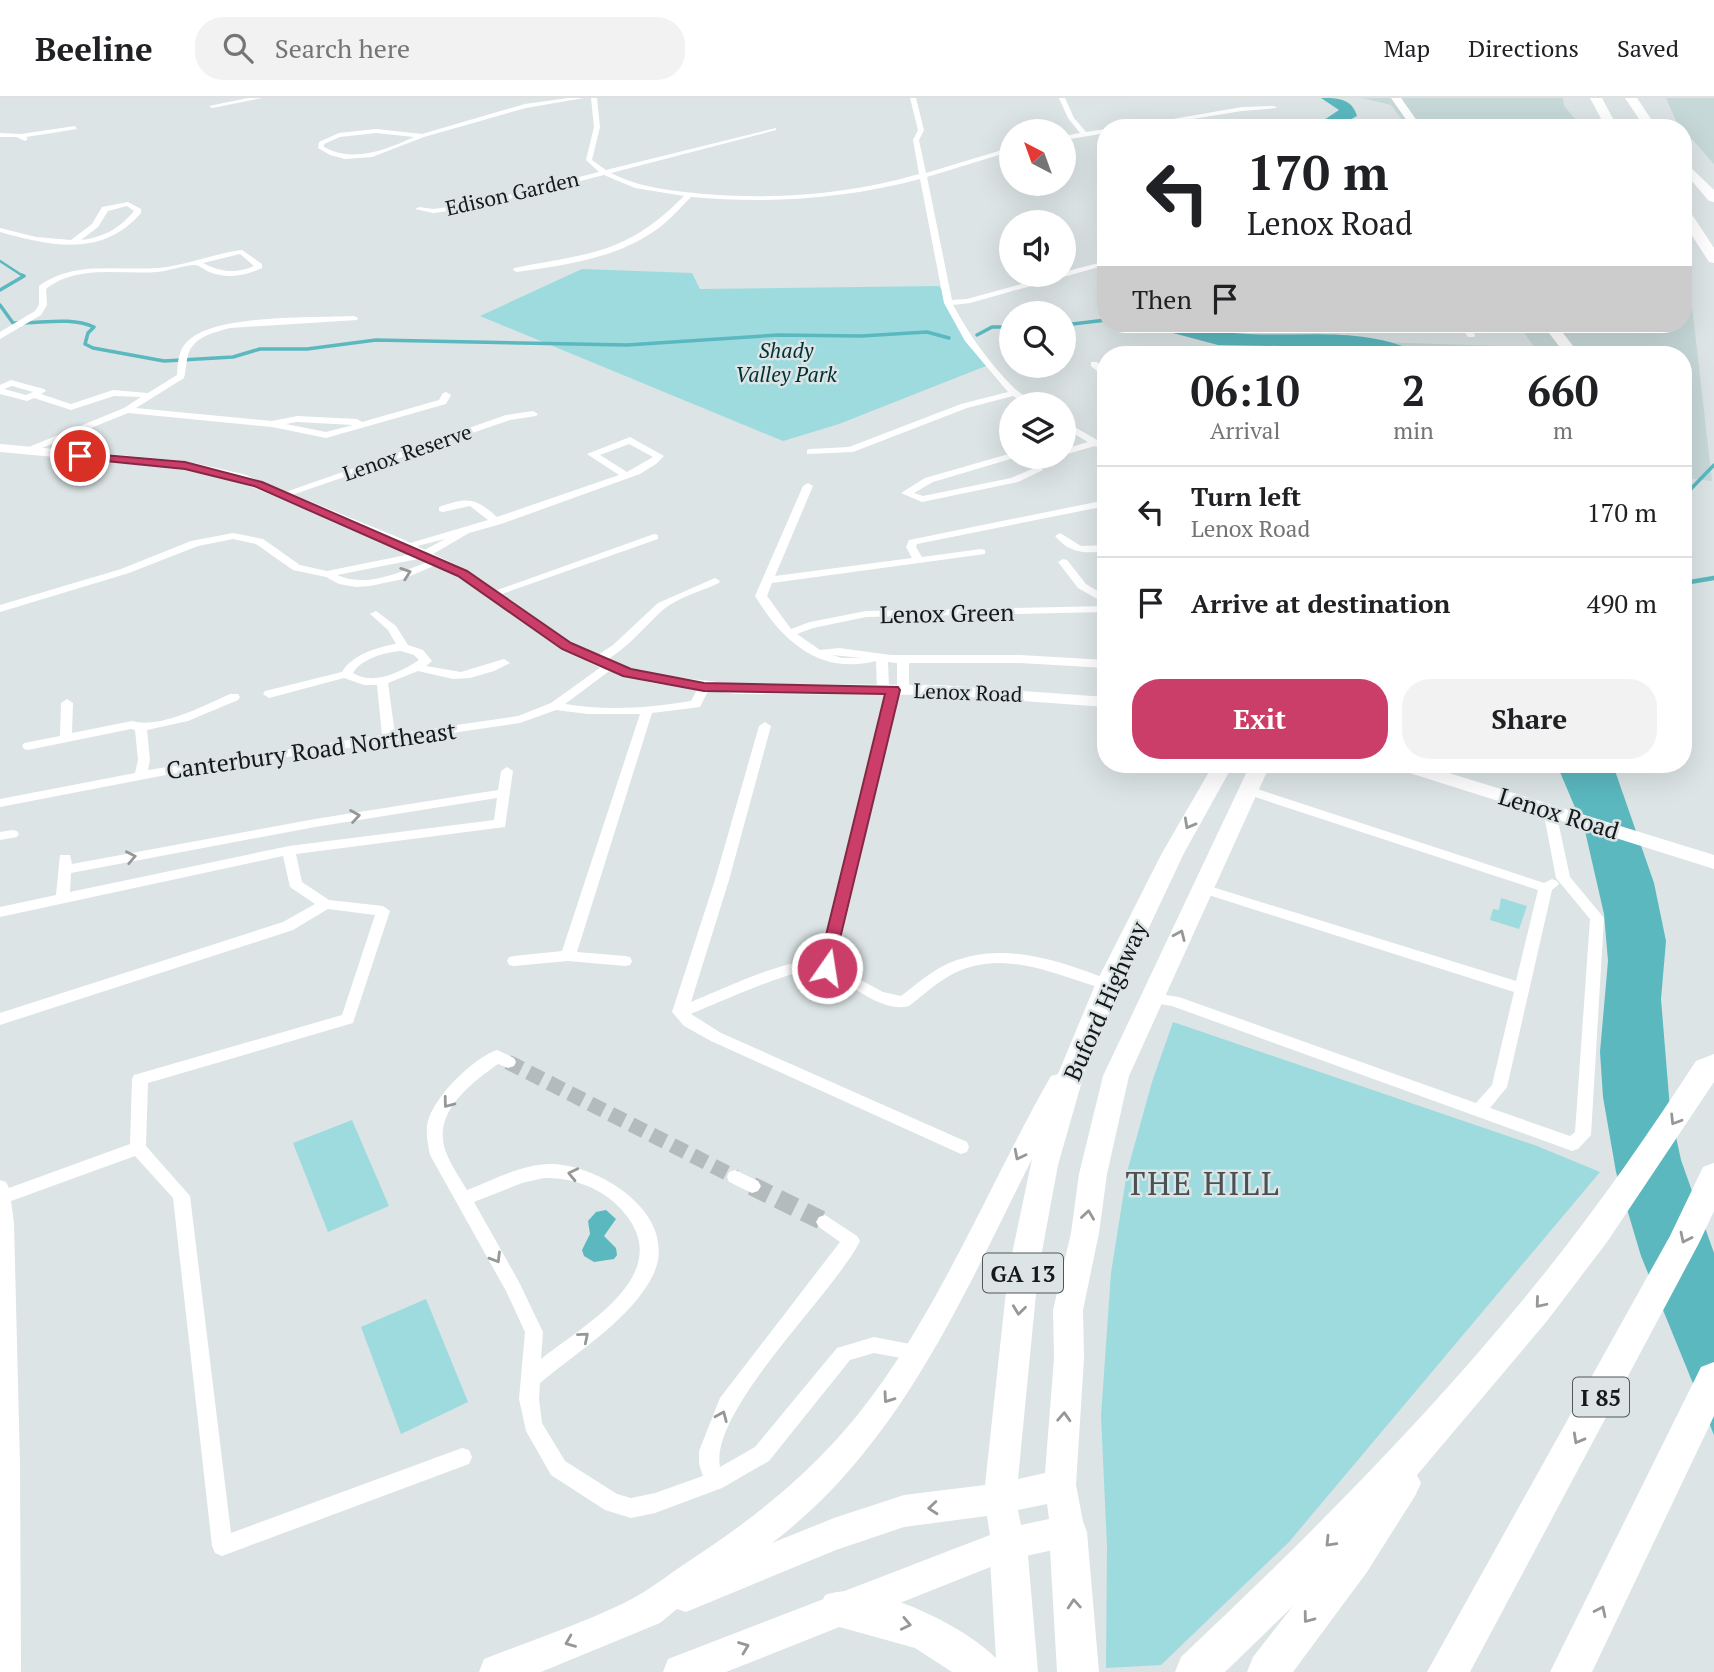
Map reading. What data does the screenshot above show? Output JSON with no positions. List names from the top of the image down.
{
  "streets": {
    "highway": ["GA 13", "I 85"],
    "main road": ["Lenox Road", "Buford Highway"],
    "street": [
      "Edison Garden",
      "Lenox Reserve",
      "Lenox Green",
      "Canterbury Road Northeast"
    ]
  },
  "crossings": [
    ["Lenox Reserve", "Lenox Road"],
    ["Lenox Green", "Lenox Road"],
    ["Lenox Road", "Canterbury Road Northeast"],
    ["Buford Highway", "GA 13"]
  ],
  "districts": ["THE HILL"],
  "parks": ["Shady Valley Park"],
  "north": "top left",
  "page": {
    "header": "Beeline",
    "search": "Search here",
    "nav": ["Map", "Directions", "Saved"],
    "turn": ["170 m", "Lenox Road"],
    "then": "Then",
    "eta": [
      "06:10",
      "Arrival",
      "2",
      "min",
      "660",
      "m"
    ],
    "list": [
      {
        "name": "Turn left",
        "note": "Lenox Road",
        "value": "170 m"
      },
      {
        "name": "Arrive at destination",
        "value": "490 m"
      }
    ],
    "buttons": ["Exit", "Share"]
  }
}
